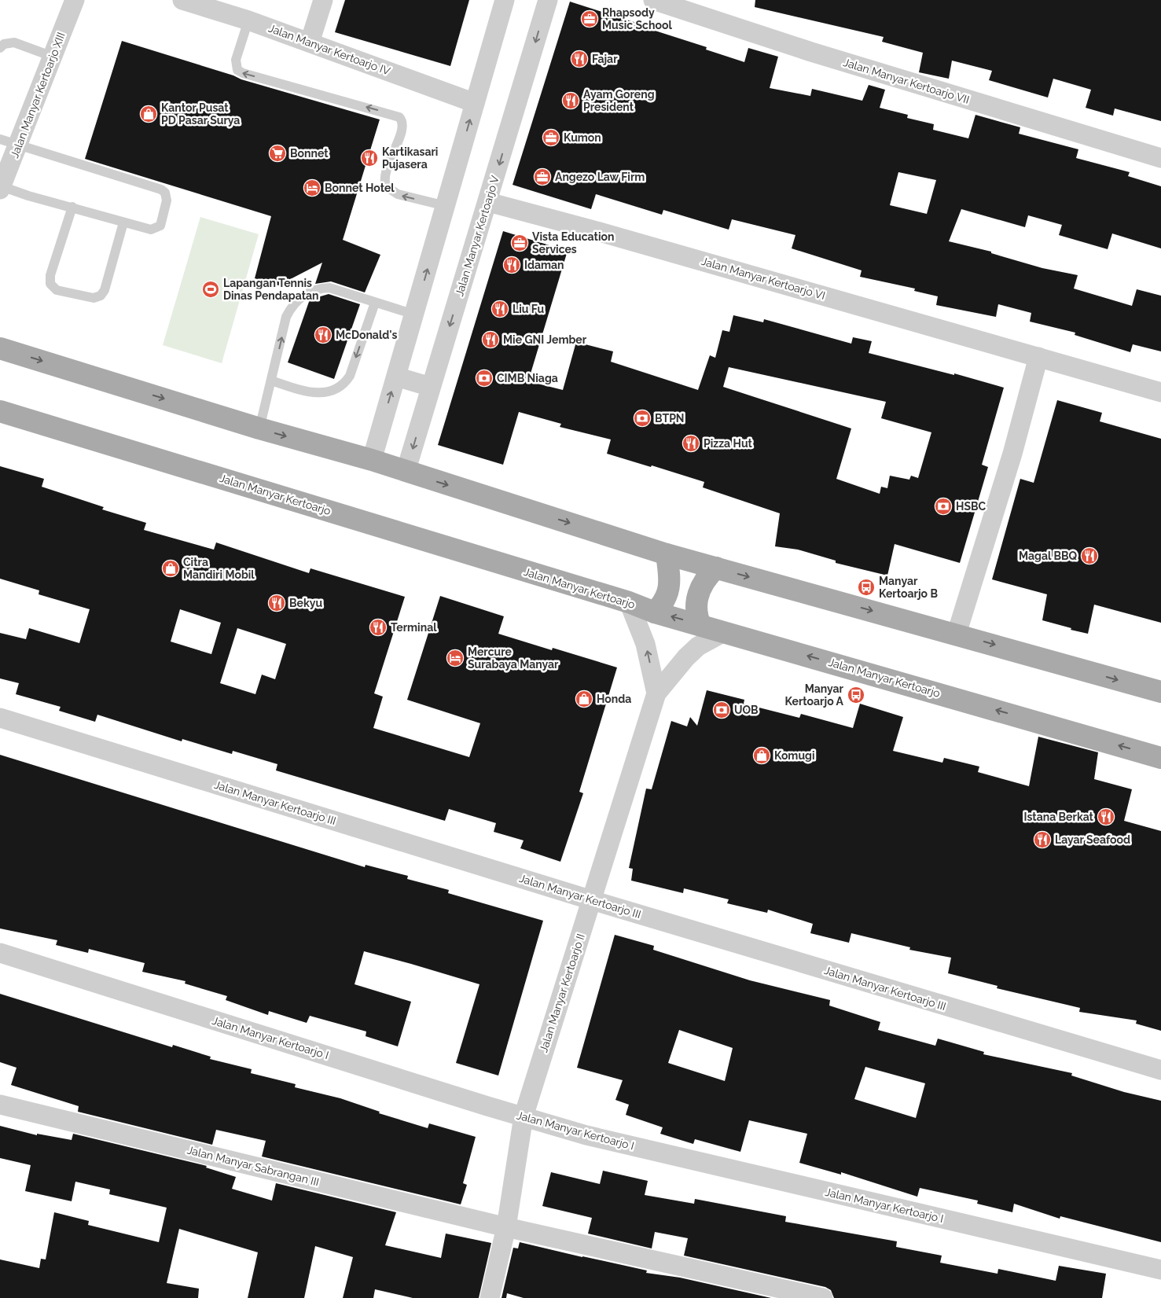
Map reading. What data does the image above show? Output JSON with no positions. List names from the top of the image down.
{
  "streets": {
    "main road": ["Jalan Manyar Kertoarjo"],
    "street": [
      "Jalan Manyar Kertoarjo IV",
      "Jalan Manyar Kertoarjo VII",
      "Jalan Manyar Kertoarjo XIII",
      "Jalan Manyar Kertoarjo V",
      "Jalan Manyar Kertoarjo VI",
      "Jalan Manyar Kertoarjo III",
      "Jalan Manyar Kertoarjo II",
      "Jalan Manyar Kertoarjo I",
      "Jalan Manyar Sabrangan III"
    ]
  },
  "crossings": [
    ["Jalan Manyar Kertoarjo V", "Jalan Manyar Kertoarjo VI"],
    ["Jalan Manyar Kertoarjo", "Jalan Manyar Kertoarjo II"],
    ["Jalan Manyar Kertoarjo III", "Jalan Manyar Kertoarjo II"],
    ["Jalan Manyar Kertoarjo II", "Jalan Manyar Kertoarjo I"],
    ["Jalan Manyar Kertoarjo II", "Jalan Manyar Sabrangan III"]
  ],
  "places": {
    "office": [
      "Rhapsody Music School",
      "Kumon",
      "Angezo Law Firm",
      "Vista Education Services"
    ],
    "restaurant": [
      "Fajar",
      "Ayam Goreng President",
      "Kartikasari Pujasera",
      "Idaman",
      "Liu Fu",
      "McDonald's",
      "Mie GNI Jember",
      "Pizza Hut",
      "Magal BBQ",
      "Bekyu",
      "Terminal",
      "Istana Berkat",
      "Layar Seafood"
    ],
    "shop": [
      "Kantor Pusat PD Pasar Surya",
      "Citra Mandiri Mobil",
      "Honda",
      "Komugi"
    ],
    "supermarket": ["Bonnet"],
    "hotel": ["Bonnet Hotel", "Mercure Surabaya Manyar"],
    "sports": ["Lapangan Tennis Dinas Pendapatan"],
    "bank": [
      "CIMB Niaga",
      "BTPN",
      "HSBC",
      "UOB"
    ],
    "bus stop": ["Manyar Kertoarjo B", "Manyar Kertoarjo A"]
  }
}
